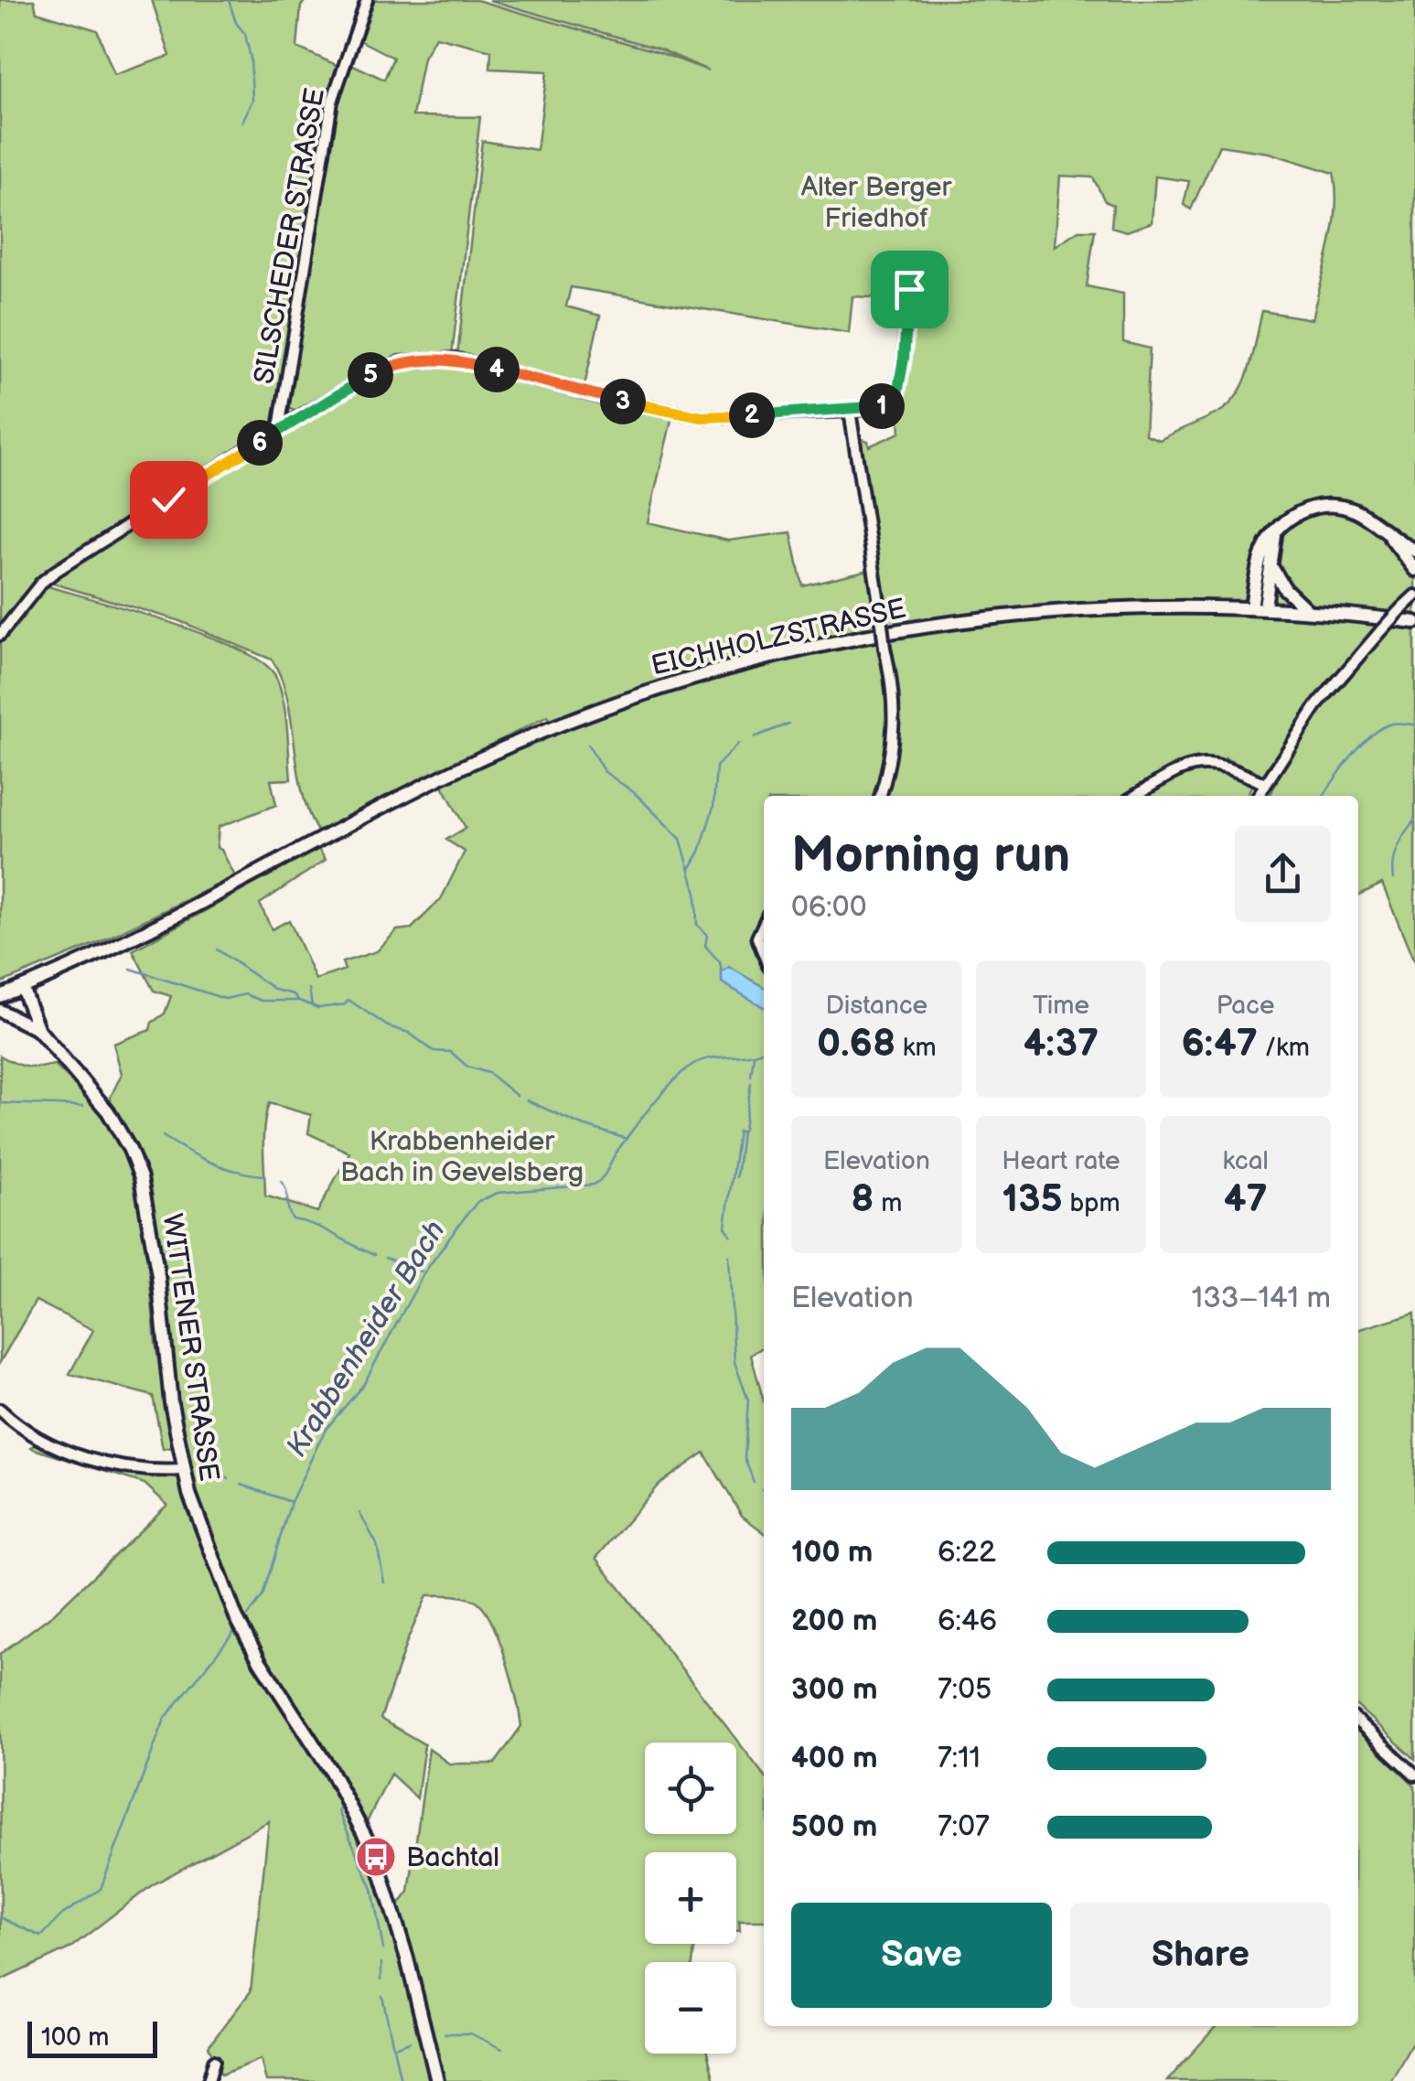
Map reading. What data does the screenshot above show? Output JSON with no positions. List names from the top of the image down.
{
  "streets": {
    "main road": ["EICHHOLZSTRASSE", "WITTENER STRASSE"],
    "street": ["SILSCHEDER STRASSE"]
  },
  "crossings": [
    ["EICHHOLZSTRASSE", "WITTENER STRASSE"]
  ],
  "water": ["Krabbenheider Bach"],
  "parks": ["Alter Berger Friedhof", "Krabbenheider Bach in Gevelsberg"],
  "places": {
    "bus stop": ["Bachtal"]
  },
  "scale_bar": "100 m",
  "page": {
    "pins": [
      "4",
      "5",
      "3",
      "1",
      "2",
      "6"
    ],
    "heading": ["Morning run", "06:00"],
    "stats": [
      ["Distance", "0.68 km"],
      ["Time", "4:37"],
      ["Pace", "6:47 /km"],
      ["Elevation", "8 m"],
      ["Heart rate", "135 bpm"],
      ["kcal", "47"]
    ],
    "chart": ["Elevation", "133–141 m"],
    "list": [
      {
        "name": "100 m",
        "note": "6:22"
      },
      {
        "name": "200 m",
        "note": "6:46"
      },
      {
        "name": "300 m",
        "note": "7:05"
      },
      {
        "name": "400 m",
        "note": "7:11"
      },
      {
        "name": "500 m",
        "note": "7:07"
      }
    ],
    "map_buttons": ["+", "−"],
    "buttons": ["Save", "Share"],
    "scale": "100 m"
  }
}
